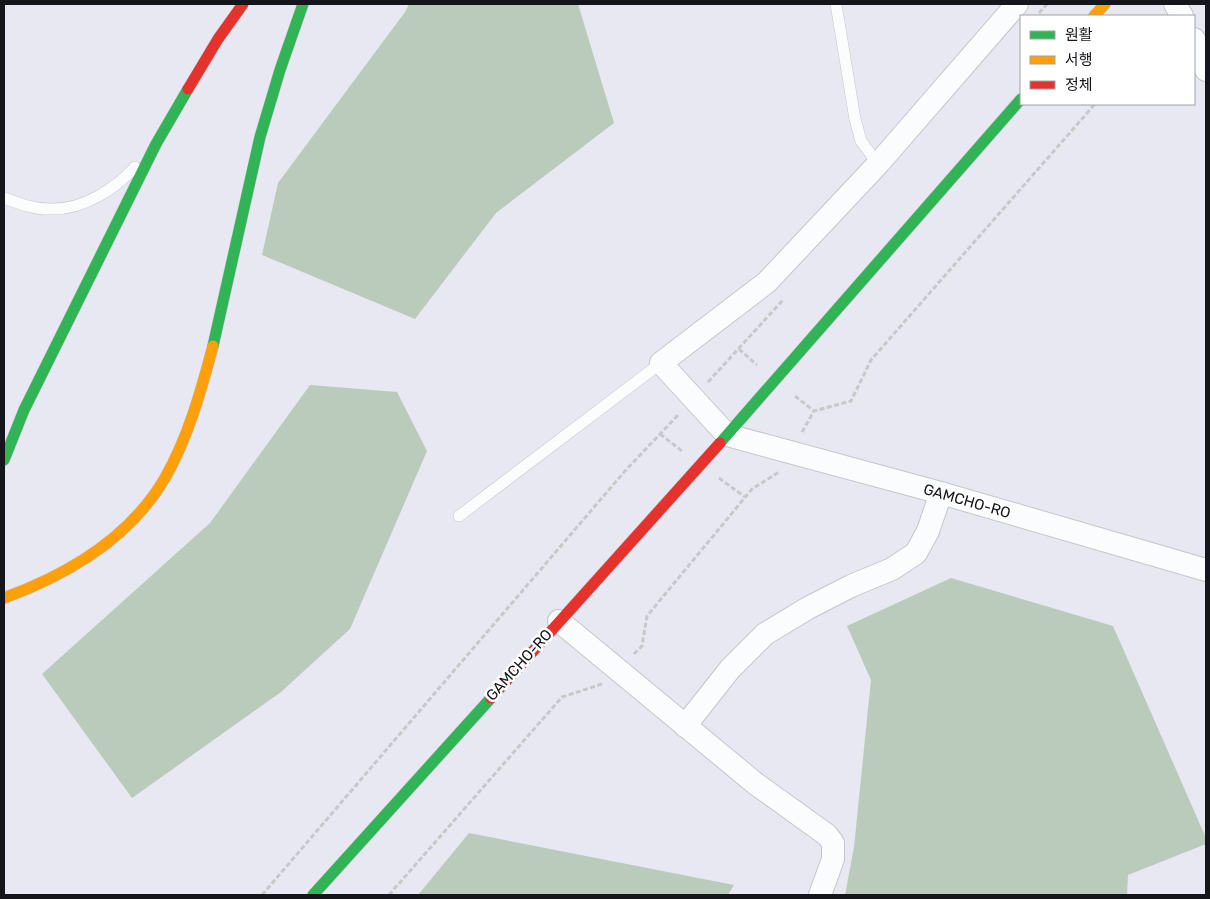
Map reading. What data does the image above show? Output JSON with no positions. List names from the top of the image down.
{
  "streets": {
    "main road": ["GAMCHO-RO"]
  },
  "legend": ["원활", "서행", "정체"]
}
